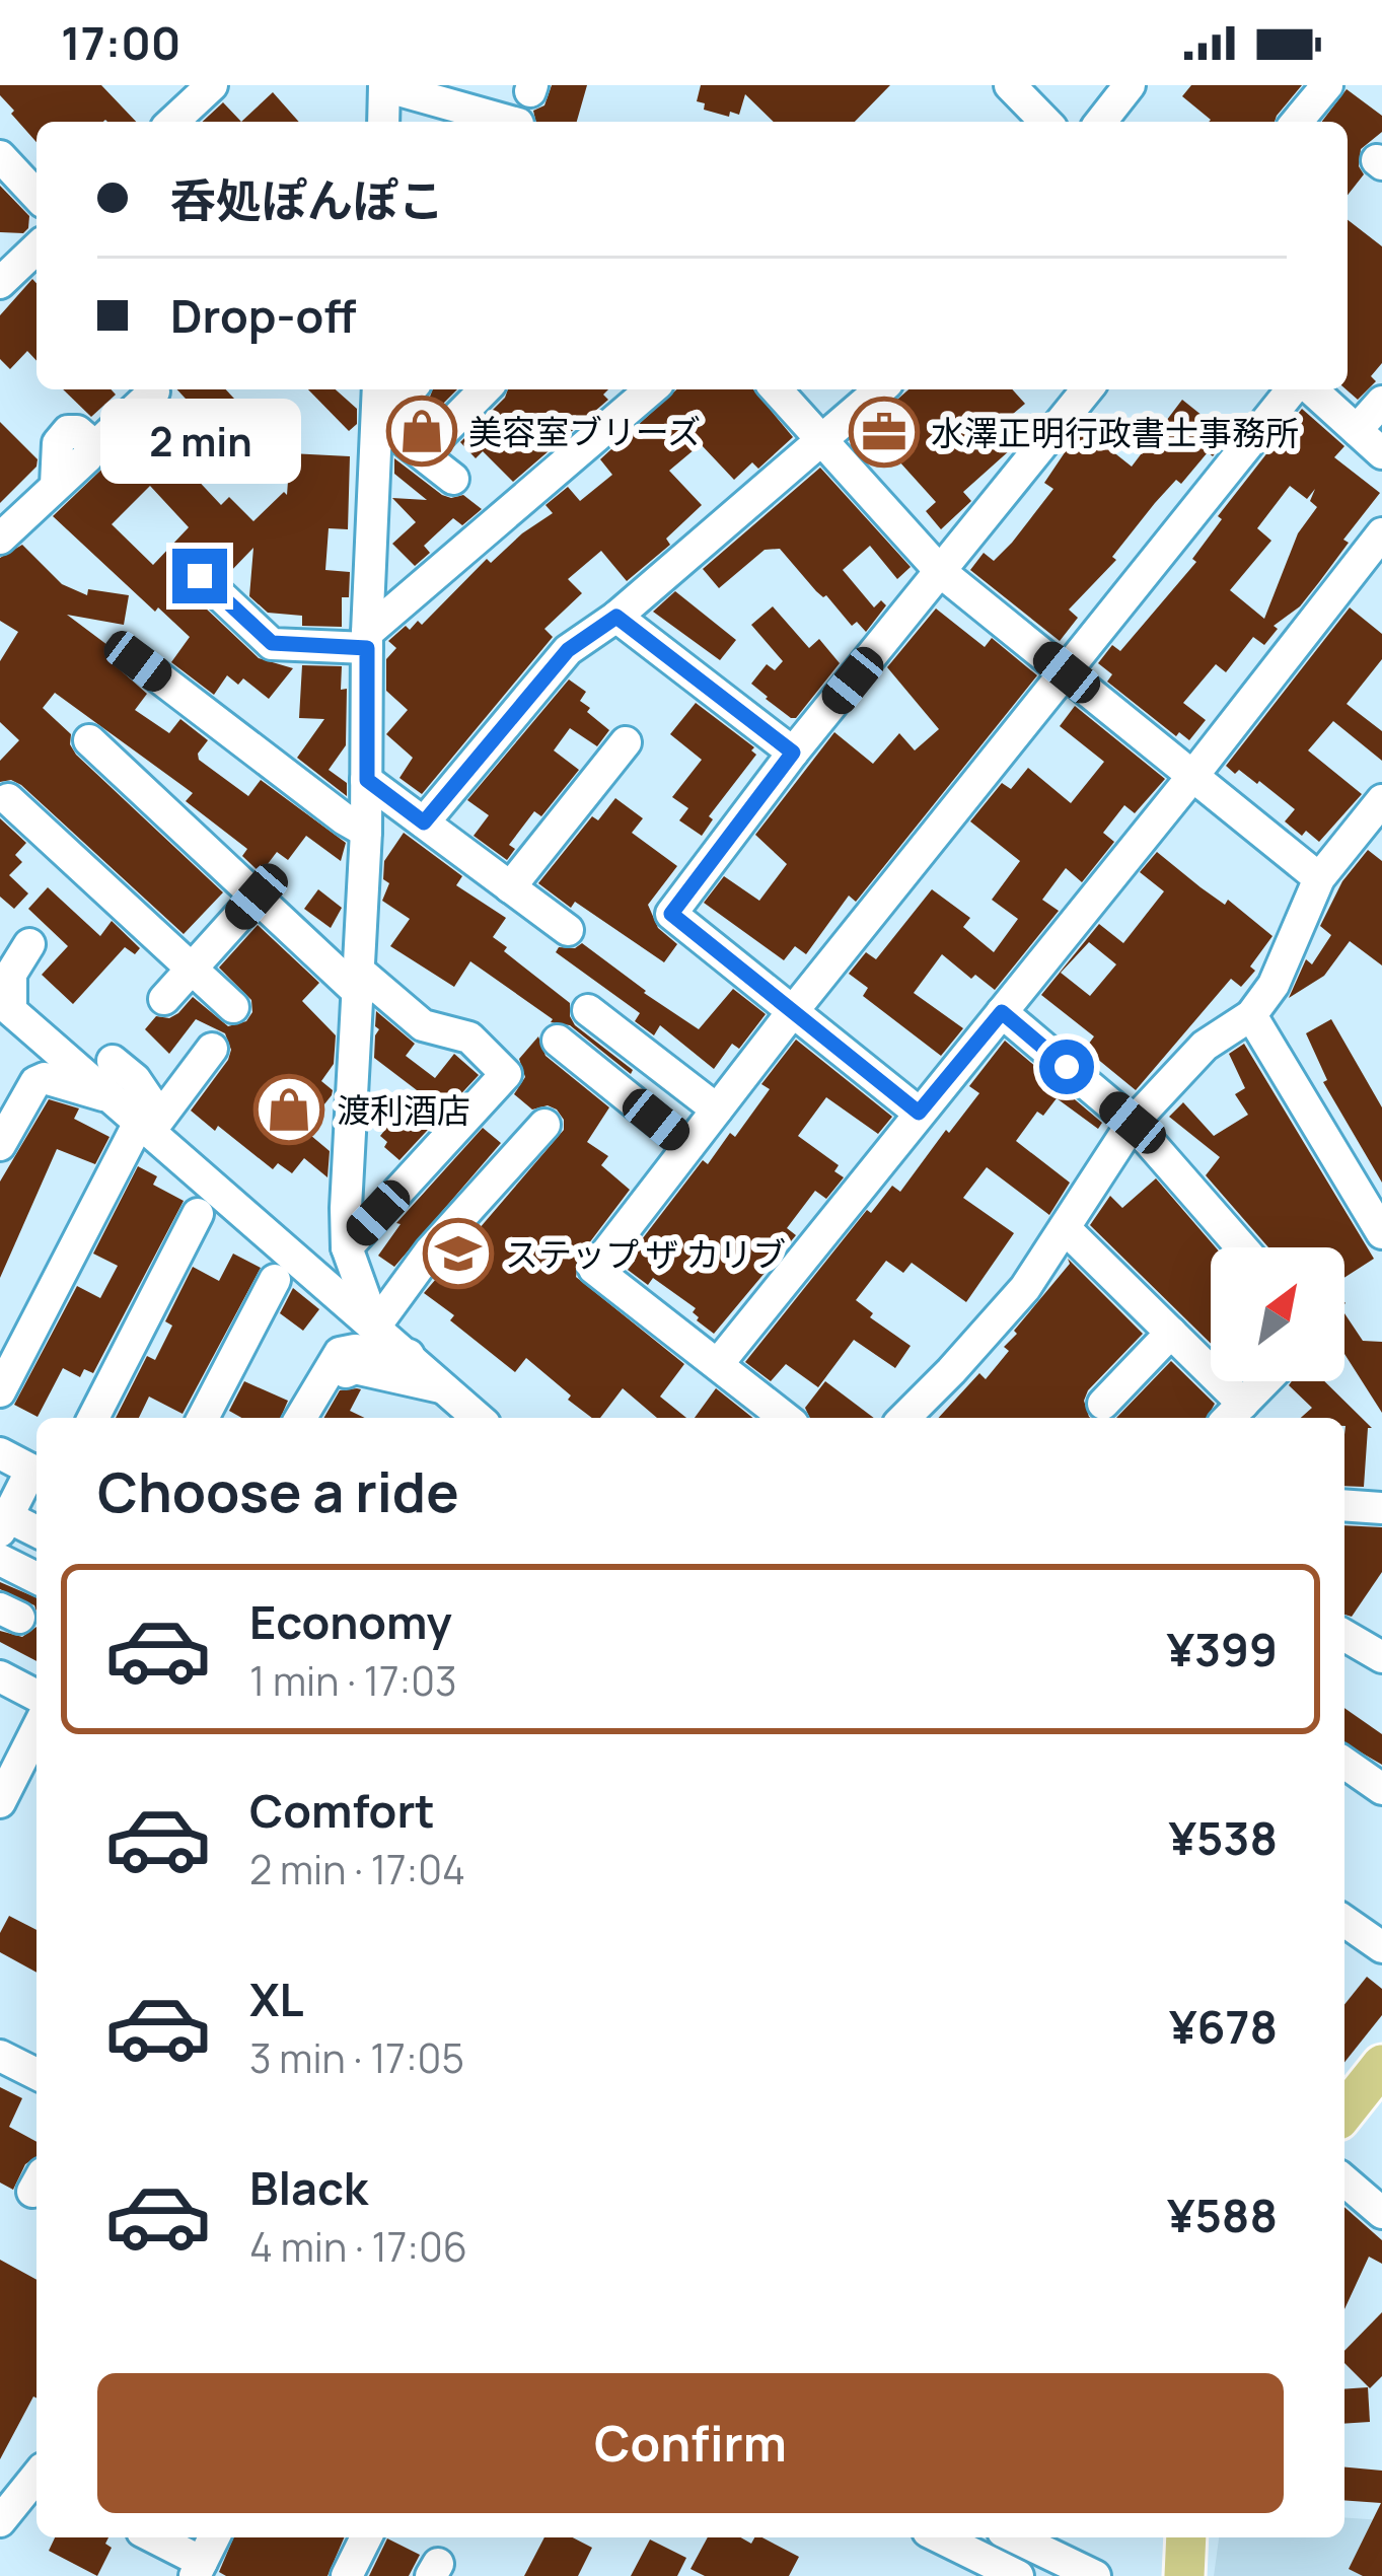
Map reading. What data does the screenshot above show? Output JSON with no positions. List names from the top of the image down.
{
  "places": {
    "shop": ["美容室ブリーズ", "渡利酒店"],
    "office": ["水澤正明行政書士事務所"],
    "school or university": ["ステップ ザ カリブ"]
  },
  "north": "top right",
  "page": {
    "status": "17:00",
    "banner": ["呑処ぽんぽこ", "Drop-off"],
    "bubble": "2 min",
    "heading": "Choose a ride",
    "list": [
      {
        "name": "Economy",
        "note": "1 min · 17:03",
        "value": "¥399"
      },
      {
        "name": "Comfort",
        "note": "2 min · 17:04",
        "value": "¥538"
      },
      {
        "name": "XL",
        "note": "3 min · 17:05",
        "value": "¥678"
      },
      {
        "name": "Black",
        "note": "4 min · 17:06",
        "value": "¥588"
      }
    ],
    "buttons": "Confirm"
  }
}
